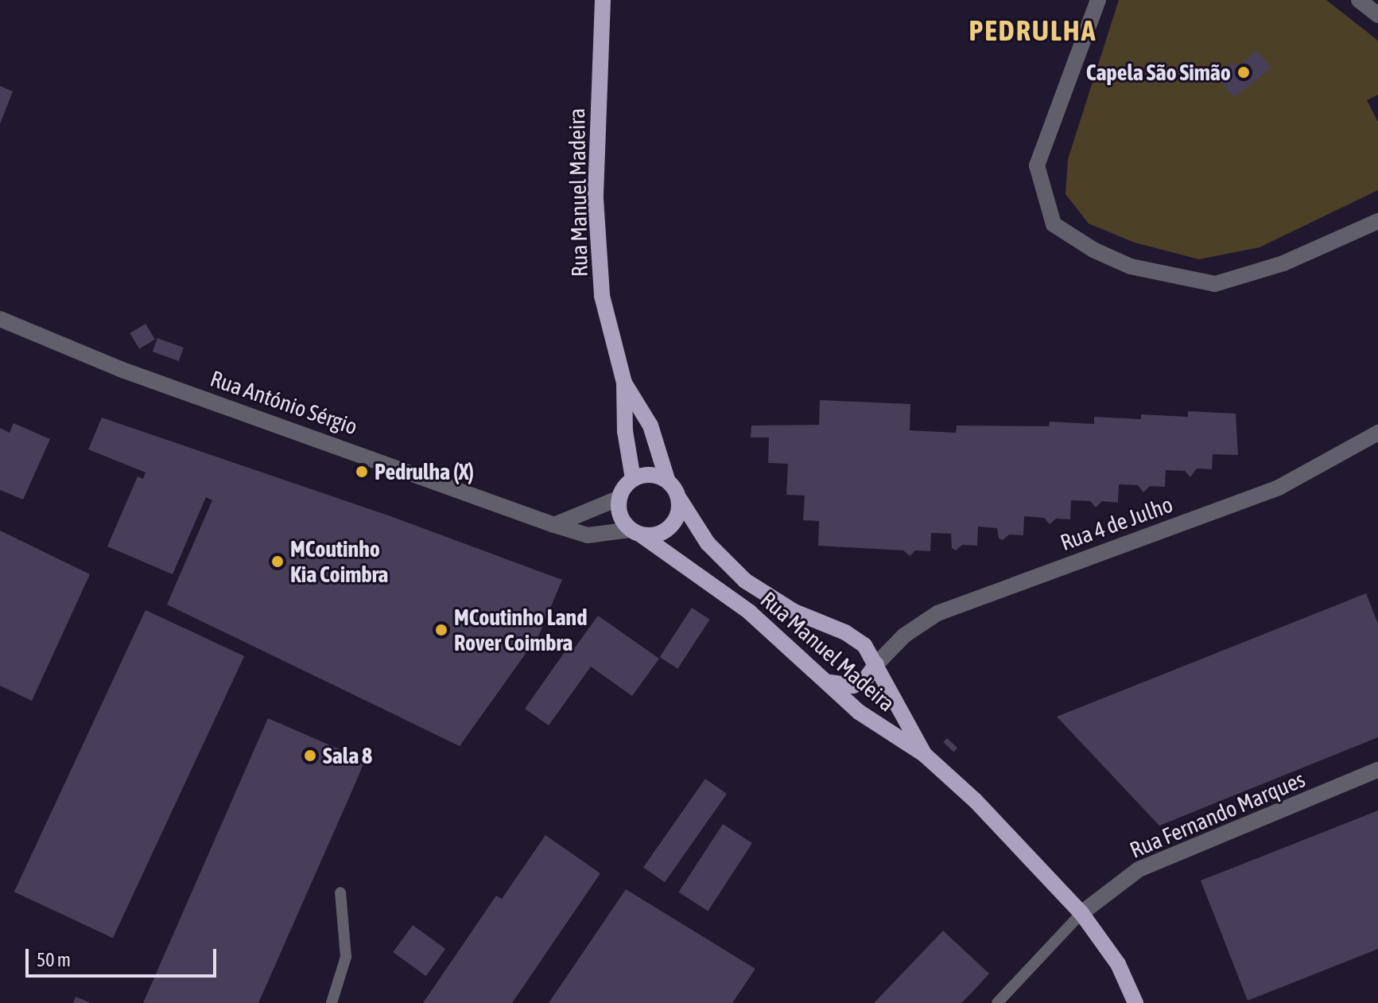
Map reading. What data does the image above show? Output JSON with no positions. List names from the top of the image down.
{
  "streets": {
    "main road": ["Rua Manuel Madeira"],
    "street": ["Rua António Sérgio", "Rua 4 de Julho", "Rua Fernando Marques"]
  },
  "crossings": [
    ["Rua Manuel Madeira", "Rua António Sérgio"],
    ["Rua Manuel Madeira", "Rua 4 de Julho"],
    ["Rua Manuel Madeira", "Rua Fernando Marques"]
  ],
  "districts": ["PEDRULHA"],
  "places": [
    "Capela São Simão",
    "Pedrulha (X)",
    "MCoutinho Kia Coimbra",
    "MCoutinho Land Rover Coimbra",
    "Sala 8"
  ],
  "scale_bar": "50 m"
}
